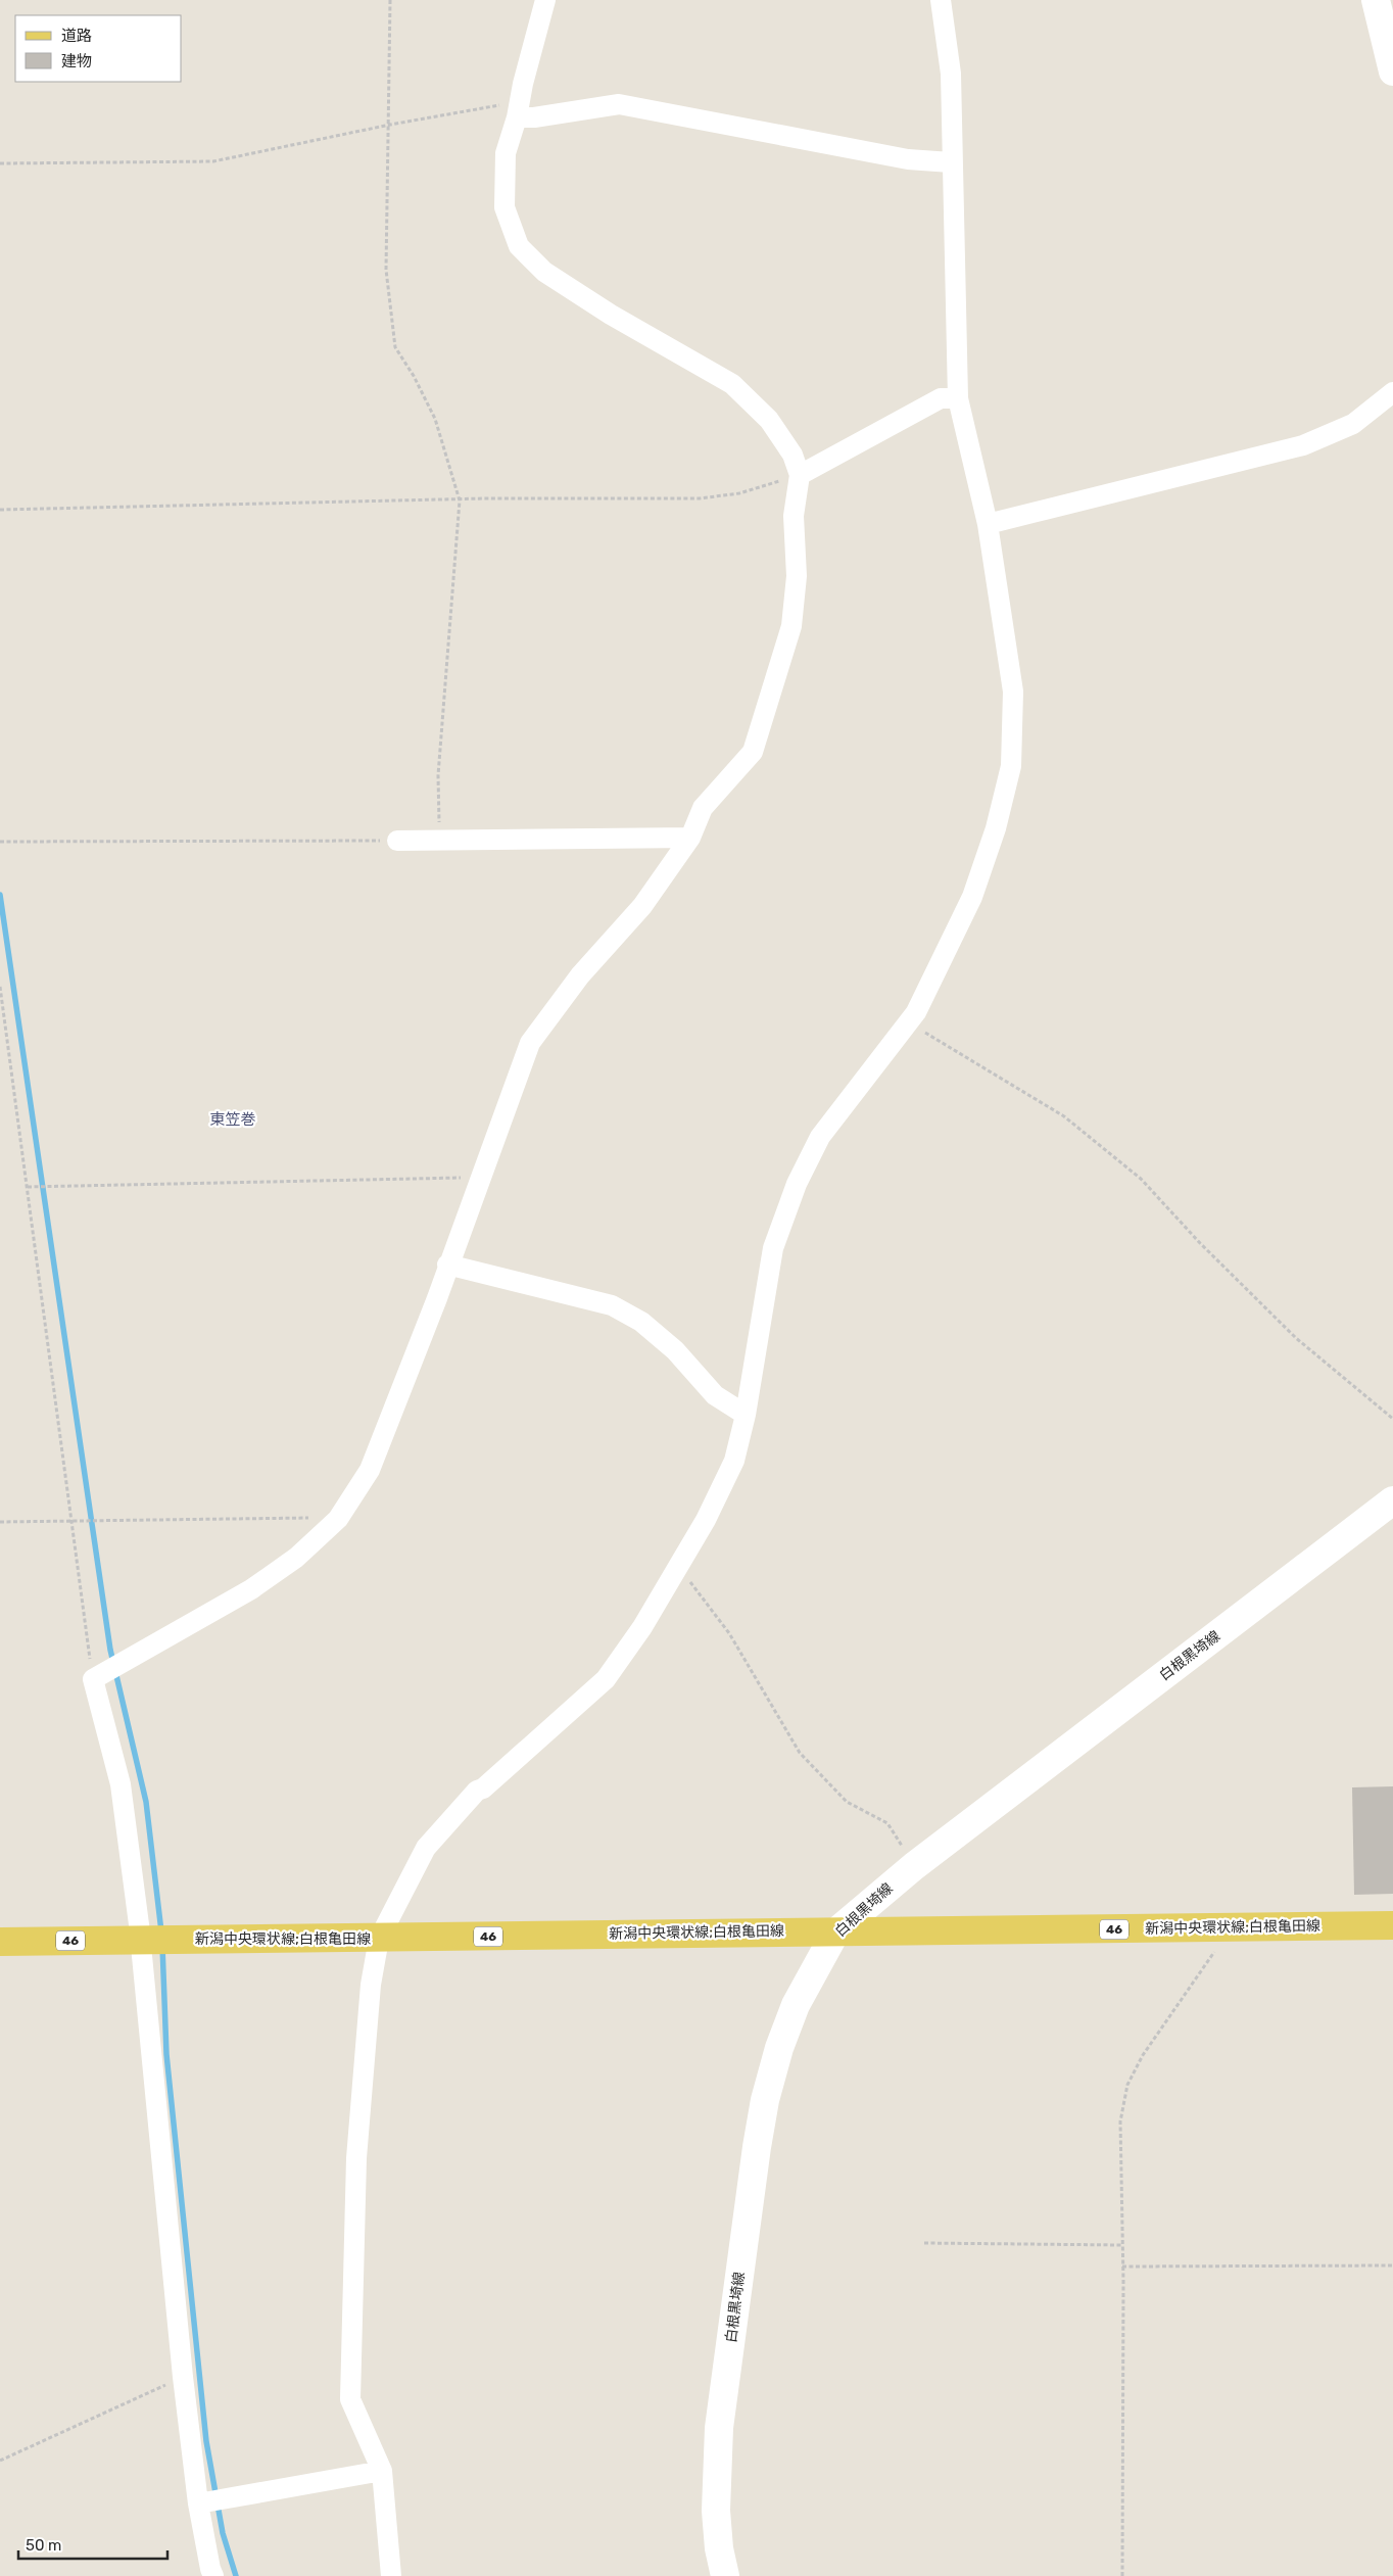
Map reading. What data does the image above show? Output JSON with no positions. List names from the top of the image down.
{
  "streets": {
    "main road": ["白根黒埼線", "新潟中央環状線;白根亀田線", "46"]
  },
  "crossings": [
    ["白根黒埼線", "新潟中央環状線;白根亀田線"]
  ],
  "districts": ["東笠巻"],
  "legend": ["道路", "建物"],
  "scale_bar": "50 m"
}
